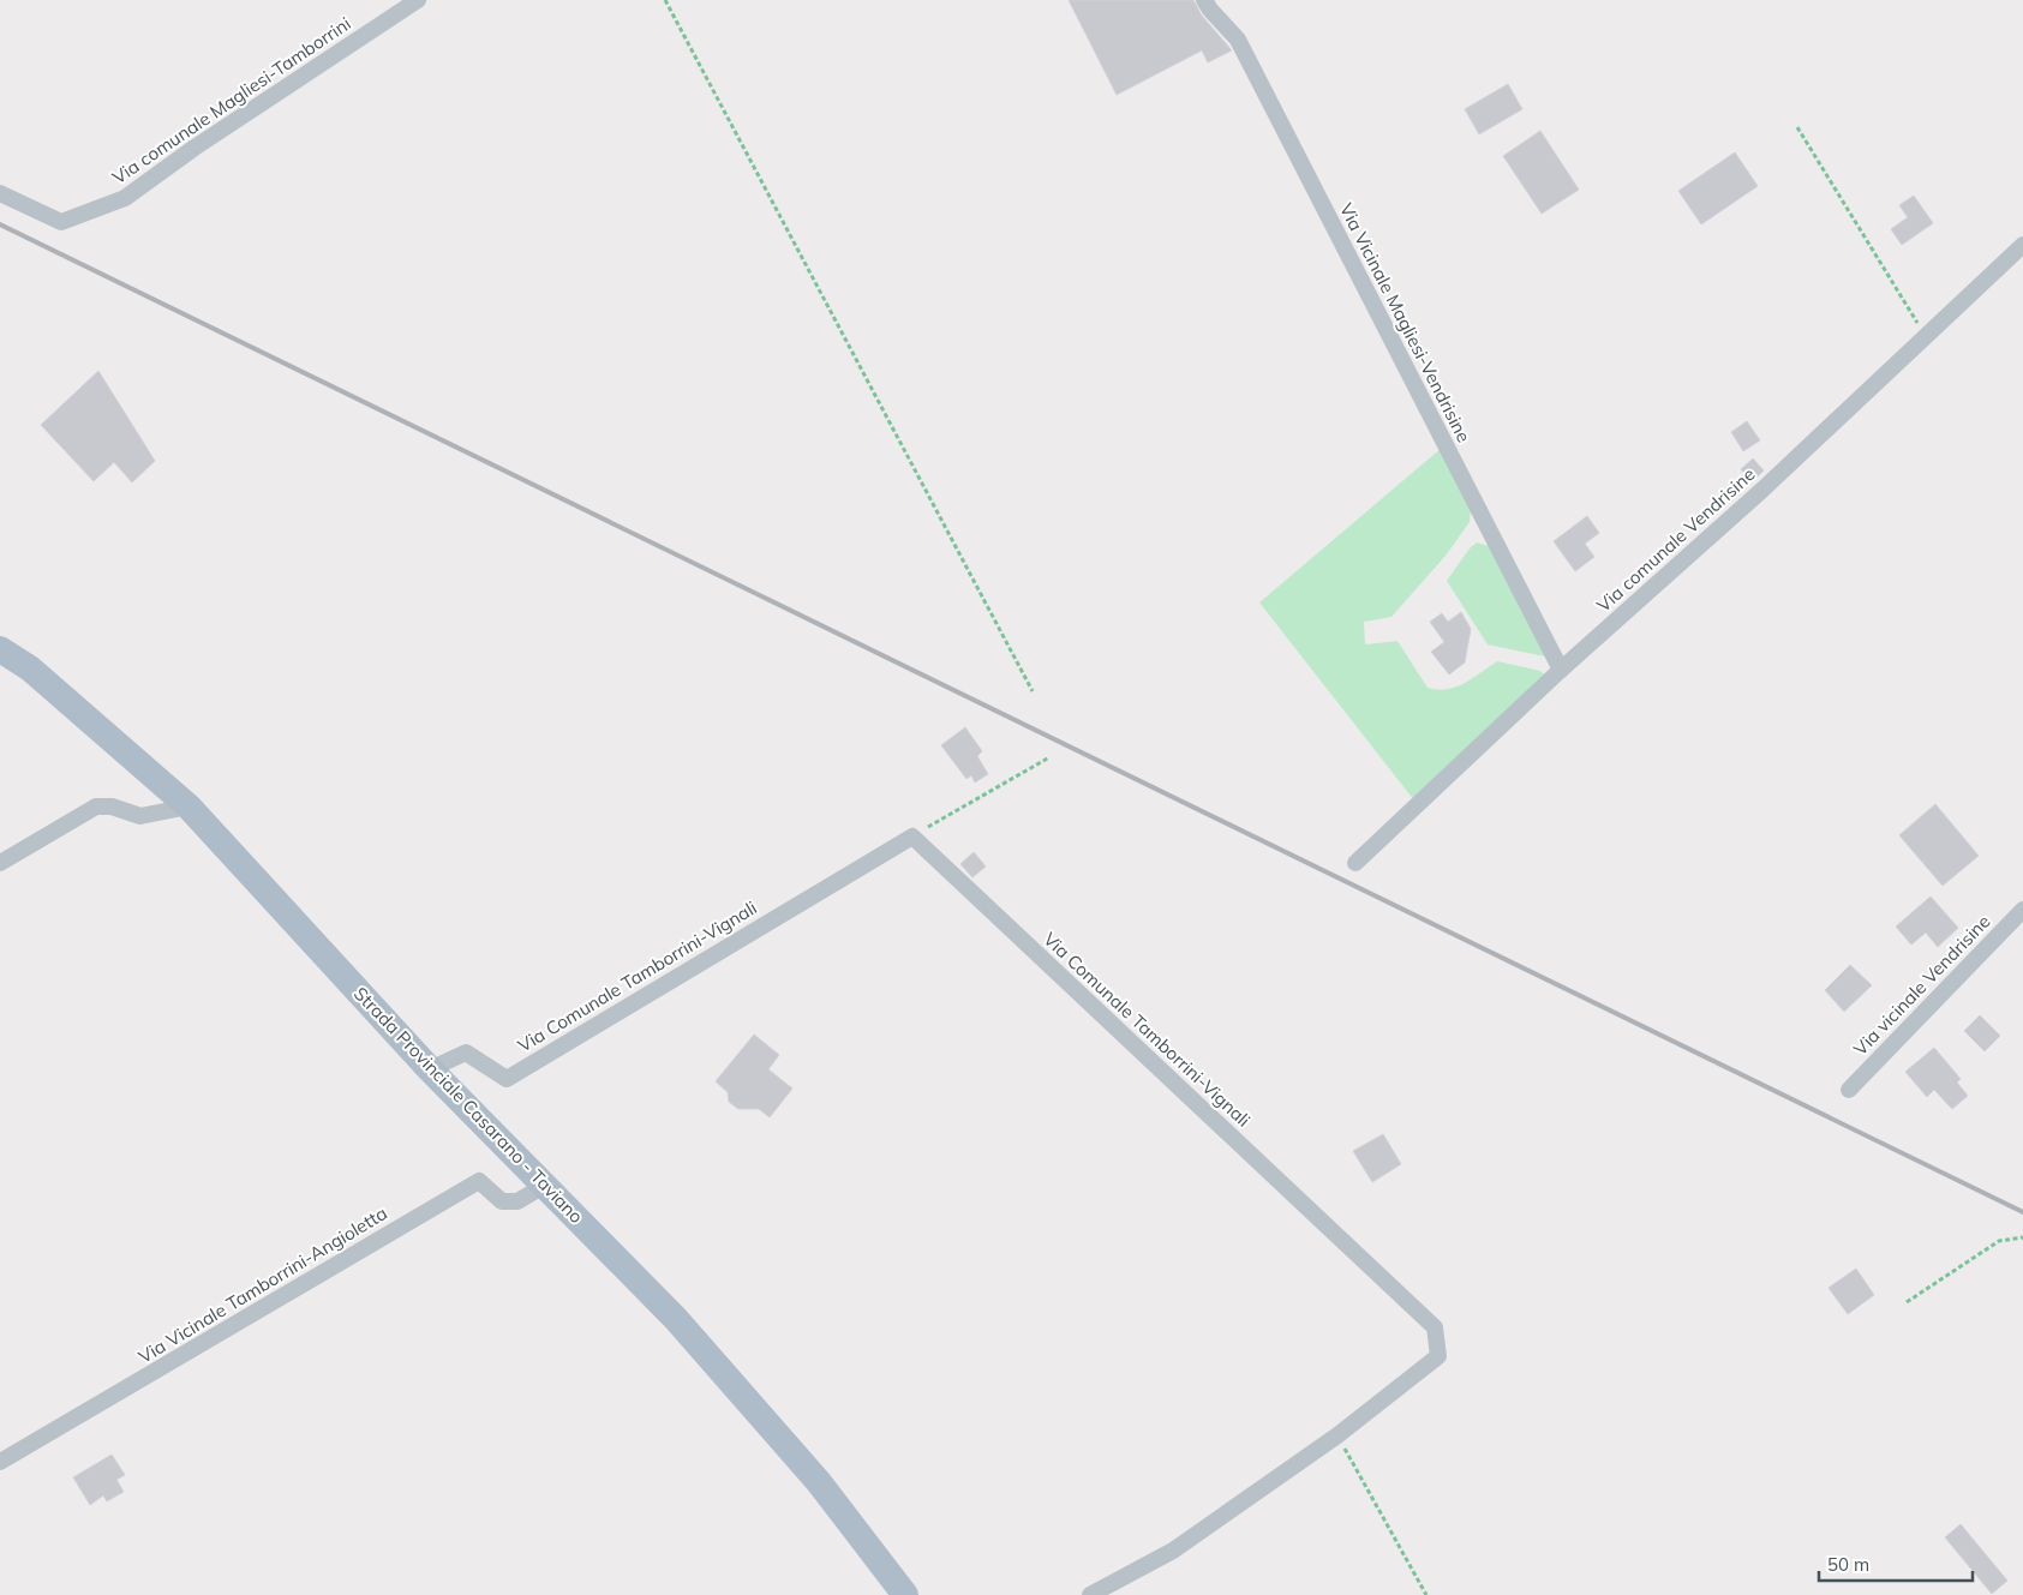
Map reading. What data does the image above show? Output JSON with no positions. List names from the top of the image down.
{
  "streets": {
    "main road": ["Strada Provinciale Casarano - Taviano"],
    "street": [
      "Via comunale Magliesi-Tamborrini",
      "Via Vicinale Magliesi-Vendrisine",
      "Via comunale Vendrisine",
      "Via Comunale Tamborrini-Vignali",
      "Via vicinale Vendrisine",
      "Via Vicinale Tamborrini-Angioletta"
    ]
  },
  "crossings": [
    ["Via Vicinale Magliesi-Vendrisine", "Via comunale Vendrisine"],
    ["Via Comunale Tamborrini-Vignali", "Strada Provinciale Casarano - Taviano"],
    ["Strada Provinciale Casarano - Taviano", "Via Vicinale Tamborrini-Angioletta"]
  ],
  "scale_bar": "50 m"
}
